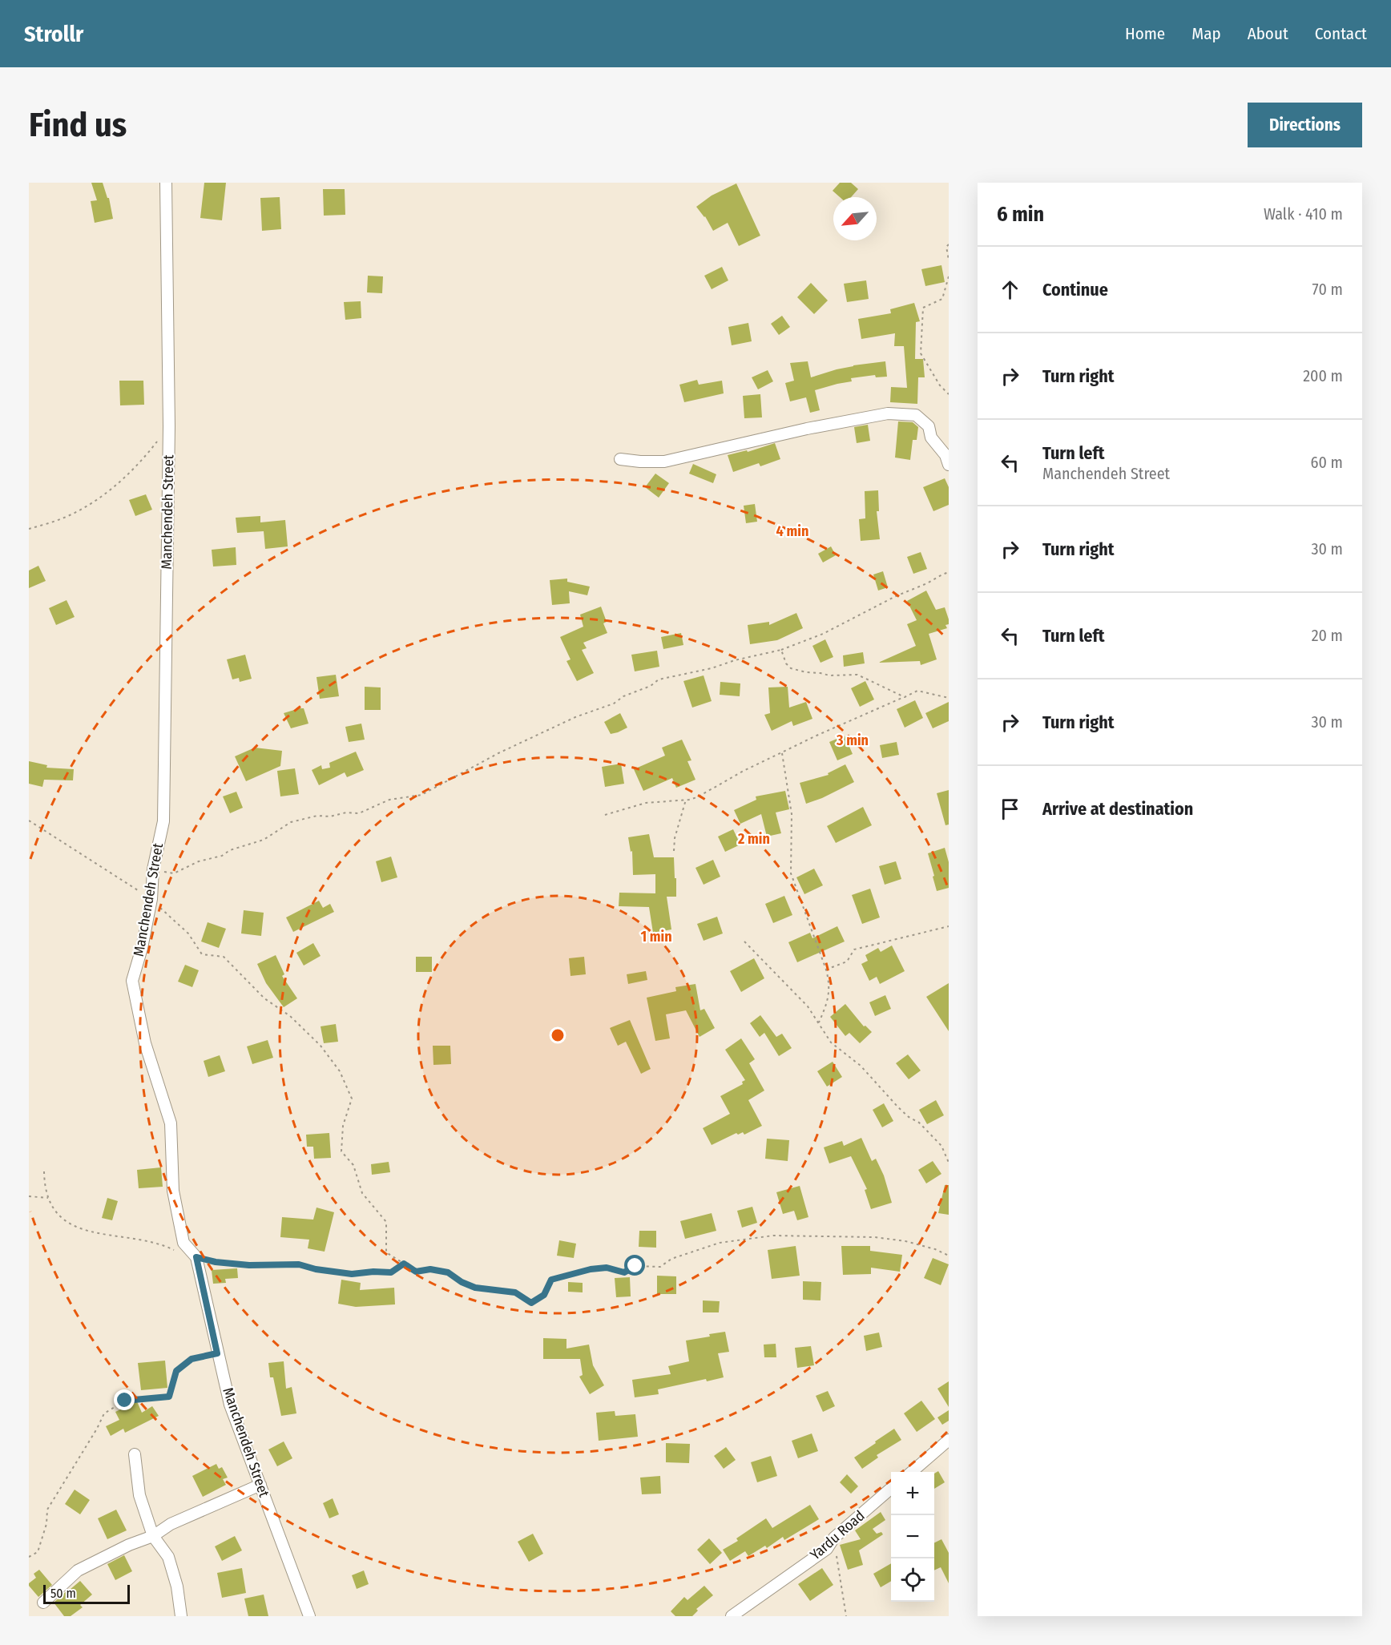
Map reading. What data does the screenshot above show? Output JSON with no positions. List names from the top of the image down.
{
  "streets": {
    "street": ["Manchendeh Street", "Yardu Road"]
  },
  "scale_bar": "50 m",
  "north": "bottom left",
  "page": {
    "header": "Strollr",
    "nav": [
      "Home",
      "Map",
      "About",
      "Contact"
    ],
    "buttons": "Directions",
    "title": "Find us",
    "heading": ["6 min", "Walk · 410 m"],
    "list": [
      ["Continue", "70 m"],
      ["Turn right", "200 m"],
      ["Turn left", "Manchendeh Street", "60 m"],
      ["Turn right", "30 m"],
      ["Turn left", "20 m"],
      ["Turn right", "30 m"],
      "Arrive at destination"
    ],
    "map_buttons": ["+", "−"],
    "scale": "50 m"
  },
  "rings": [
    "4 min",
    "3 min",
    "2 min",
    "1 min"
  ]
}
